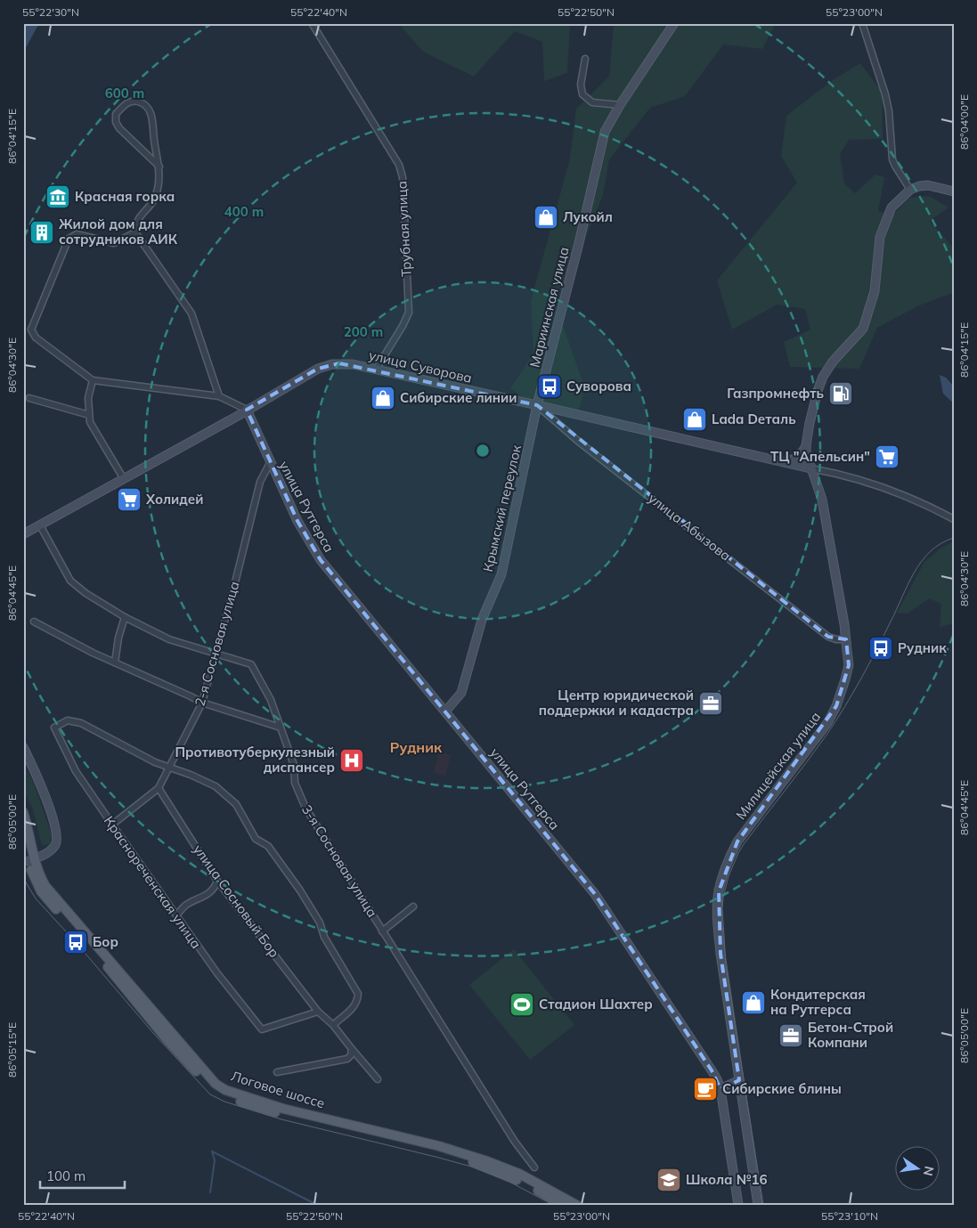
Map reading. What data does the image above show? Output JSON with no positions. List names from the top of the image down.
{
  "streets": {
    "main road": [
      "Мариинская улица",
      "улица Суворова",
      "улица Рутгерса",
      "Крымский переулок",
      "Милицейская улица",
      "Логовое шоссе"
    ],
    "street": [
      "Трубная улица",
      "улица Абызова",
      "2-я Сосновая улица",
      "3-я Сосновая улица",
      "Краснореченская улица",
      "улица Сосновый Бор"
    ]
  },
  "crossings": [
    ["Трубная улица", "улица Суворова"],
    ["Мариинская улица", "улица Суворова"],
    ["Мариинская улица", "Крымский переулок"],
    ["Мариинская улица", "улица Абызова"],
    ["улица Суворова", "улица Рутгерса"],
    ["улица Суворова", "Крымский переулок"],
    ["улица Суворова", "улица Абызова"],
    ["улица Суворова", "Милицейская улица"],
    ["улица Рутгерса", "Крымский переулок"],
    ["улица Рутгерса", "2-я Сосновая улица"],
    ["Крымский переулок", "улица Абызова"],
    ["улица Абызова", "Милицейская улица"],
    ["2-я Сосновая улица", "3-я Сосновая улица"],
    ["2-я Сосновая улица", "Краснореченская улица"],
    ["2-я Сосновая улица", "улица Сосновый Бор"],
    ["Краснореченская улица", "улица Сосновый Бор"]
  ],
  "districts": ["Рудник"],
  "places": {
    "museum": ["Красная горка"],
    "shop": [
      "Лукойл",
      "Сибирские линии",
      "Lada Dеталь",
      "Кондитерская на Рутгерса"
    ],
    "building": ["Жилой дом для сотрудников АИК"],
    "bus stop": ["Суворова", "Рудник", "Бор"],
    "fuel station": ["Газпромнефть"],
    "supermarket": ["ТЦ \"Апельсин\"", "Холидей"],
    "office": ["Центр юридической поддержки и кадастра", "Бетон-Строй Компани"],
    "hospital": ["Противотуберкулезный диспансер"],
    "sports": ["Стадион Шахтер"],
    "cafe": ["Сибирские блины"],
    "school or university": ["Школа №16"]
  },
  "scale_bar": "100 m",
  "north": "right",
  "coordinates": [
    "55°22'30\"N",
    "55°22'40\"N",
    "55°22'50\"N",
    "55°23'00\"N",
    "86°04'00\"E",
    "86°04'15\"E",
    "86°04'30\"E",
    "86°04'45\"E",
    "86°05'00\"E",
    "86°05'15\"E",
    "55°23'10\"N"
  ],
  "rings": ["600 m", "400 m", "200 m"]
}
